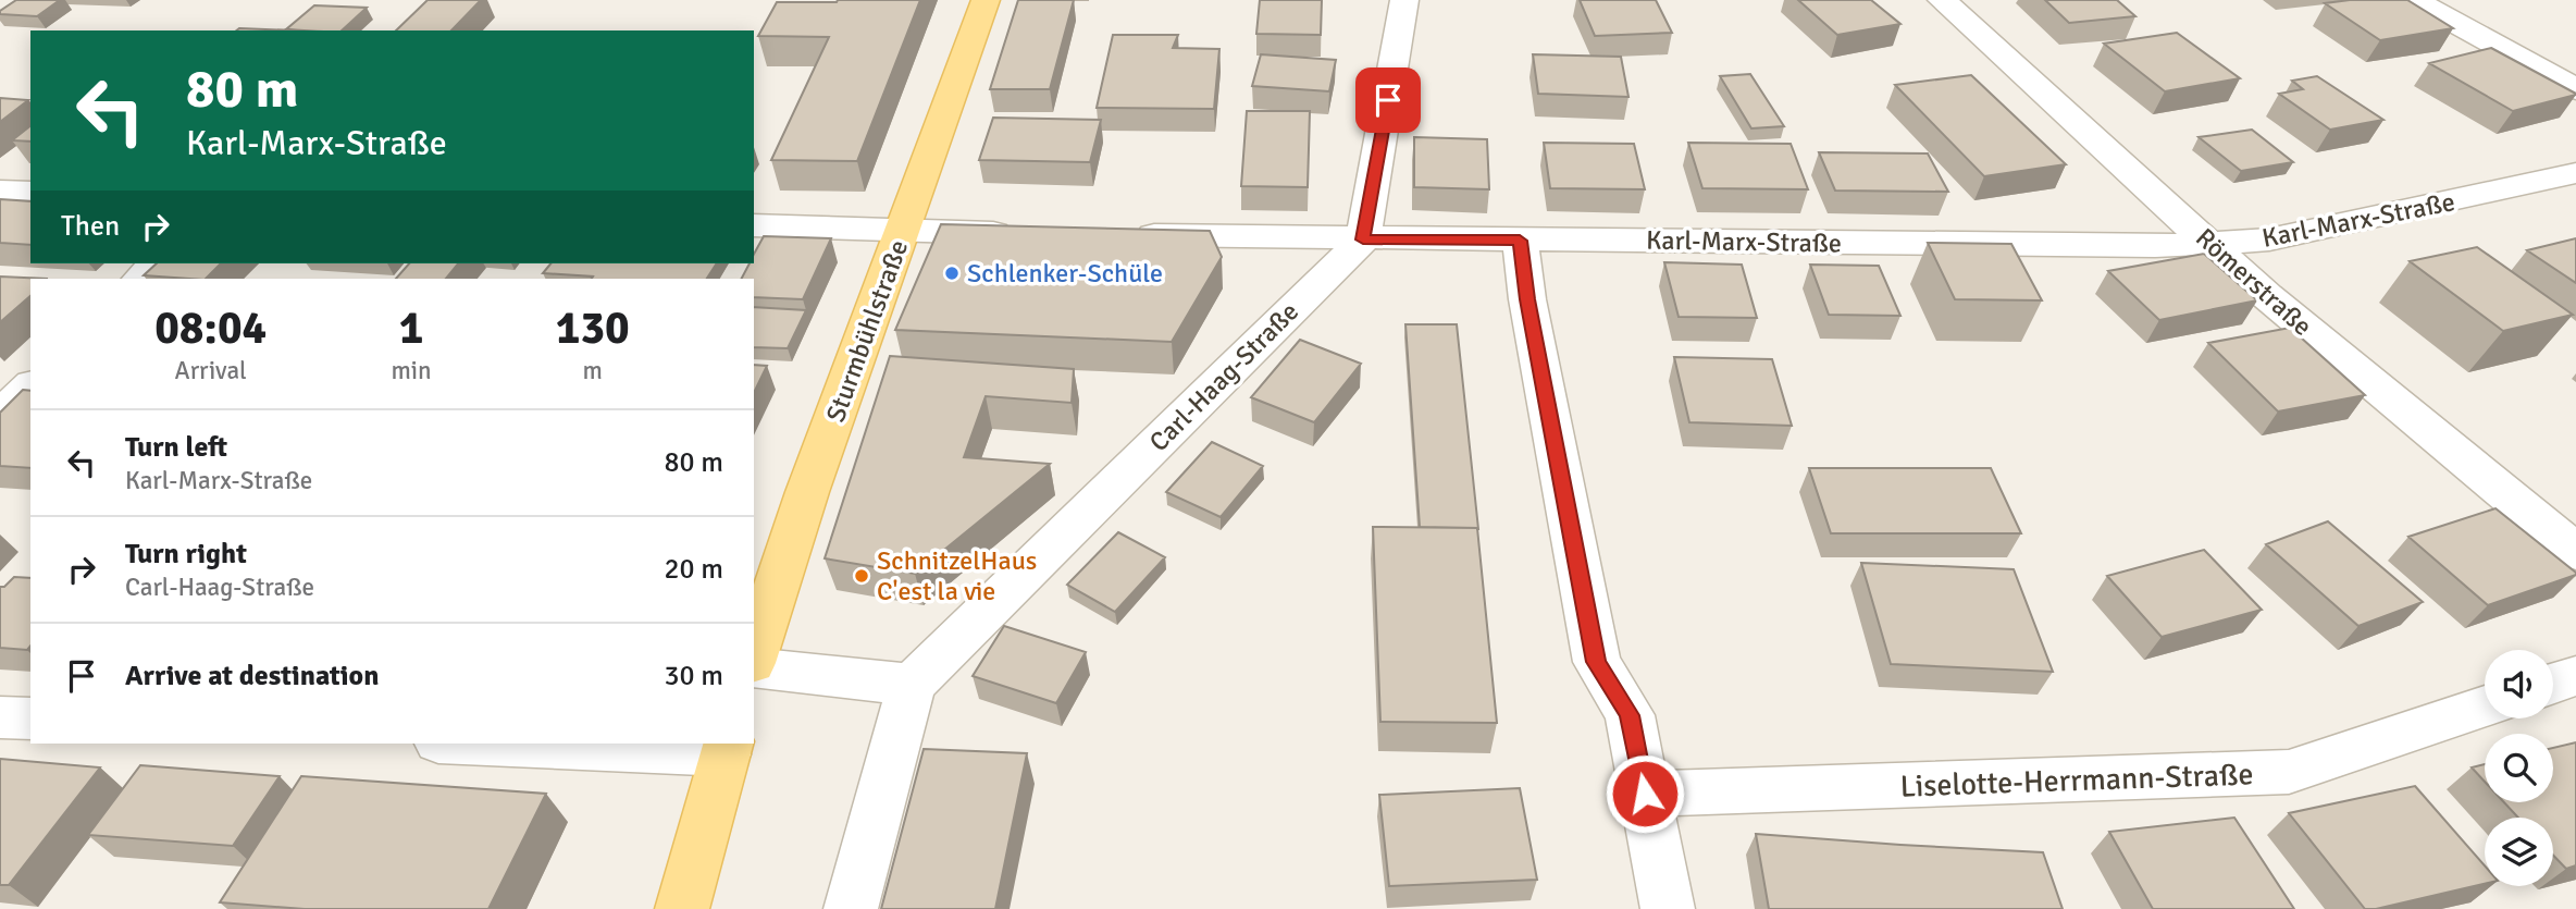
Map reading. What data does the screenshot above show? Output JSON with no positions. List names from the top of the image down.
{
  "streets": {
    "main road": ["Sturmbühlstraße"],
    "street": [
      "Karl-Marx-Straße",
      "Römerstraße",
      "Carl-Haag-Straße",
      "Liselotte-Herrmann-Straße"
    ]
  },
  "crossings": [
    ["Karl-Marx-Straße", "Römerstraße"],
    ["Karl-Marx-Straße", "Carl-Haag-Straße"],
    ["Sturmbühlstraße", "Carl-Haag-Straße"]
  ],
  "places": ["Schlenker-Schüle", "SchnitzelHaus C'est la vie"],
  "page": {
    "turn": ["80 m", "Karl-Marx-Straße"],
    "then": "Then",
    "eta": [
      "08:04",
      "Arrival",
      "1",
      "min",
      "130",
      "m"
    ],
    "list": [
      {
        "name": "Turn left",
        "note": "Karl-Marx-Straße",
        "value": "80 m"
      },
      {
        "name": "Turn right",
        "note": "Carl-Haag-Straße",
        "value": "20 m"
      },
      {
        "name": "Arrive at destination",
        "value": "30 m"
      }
    ]
  }
}
